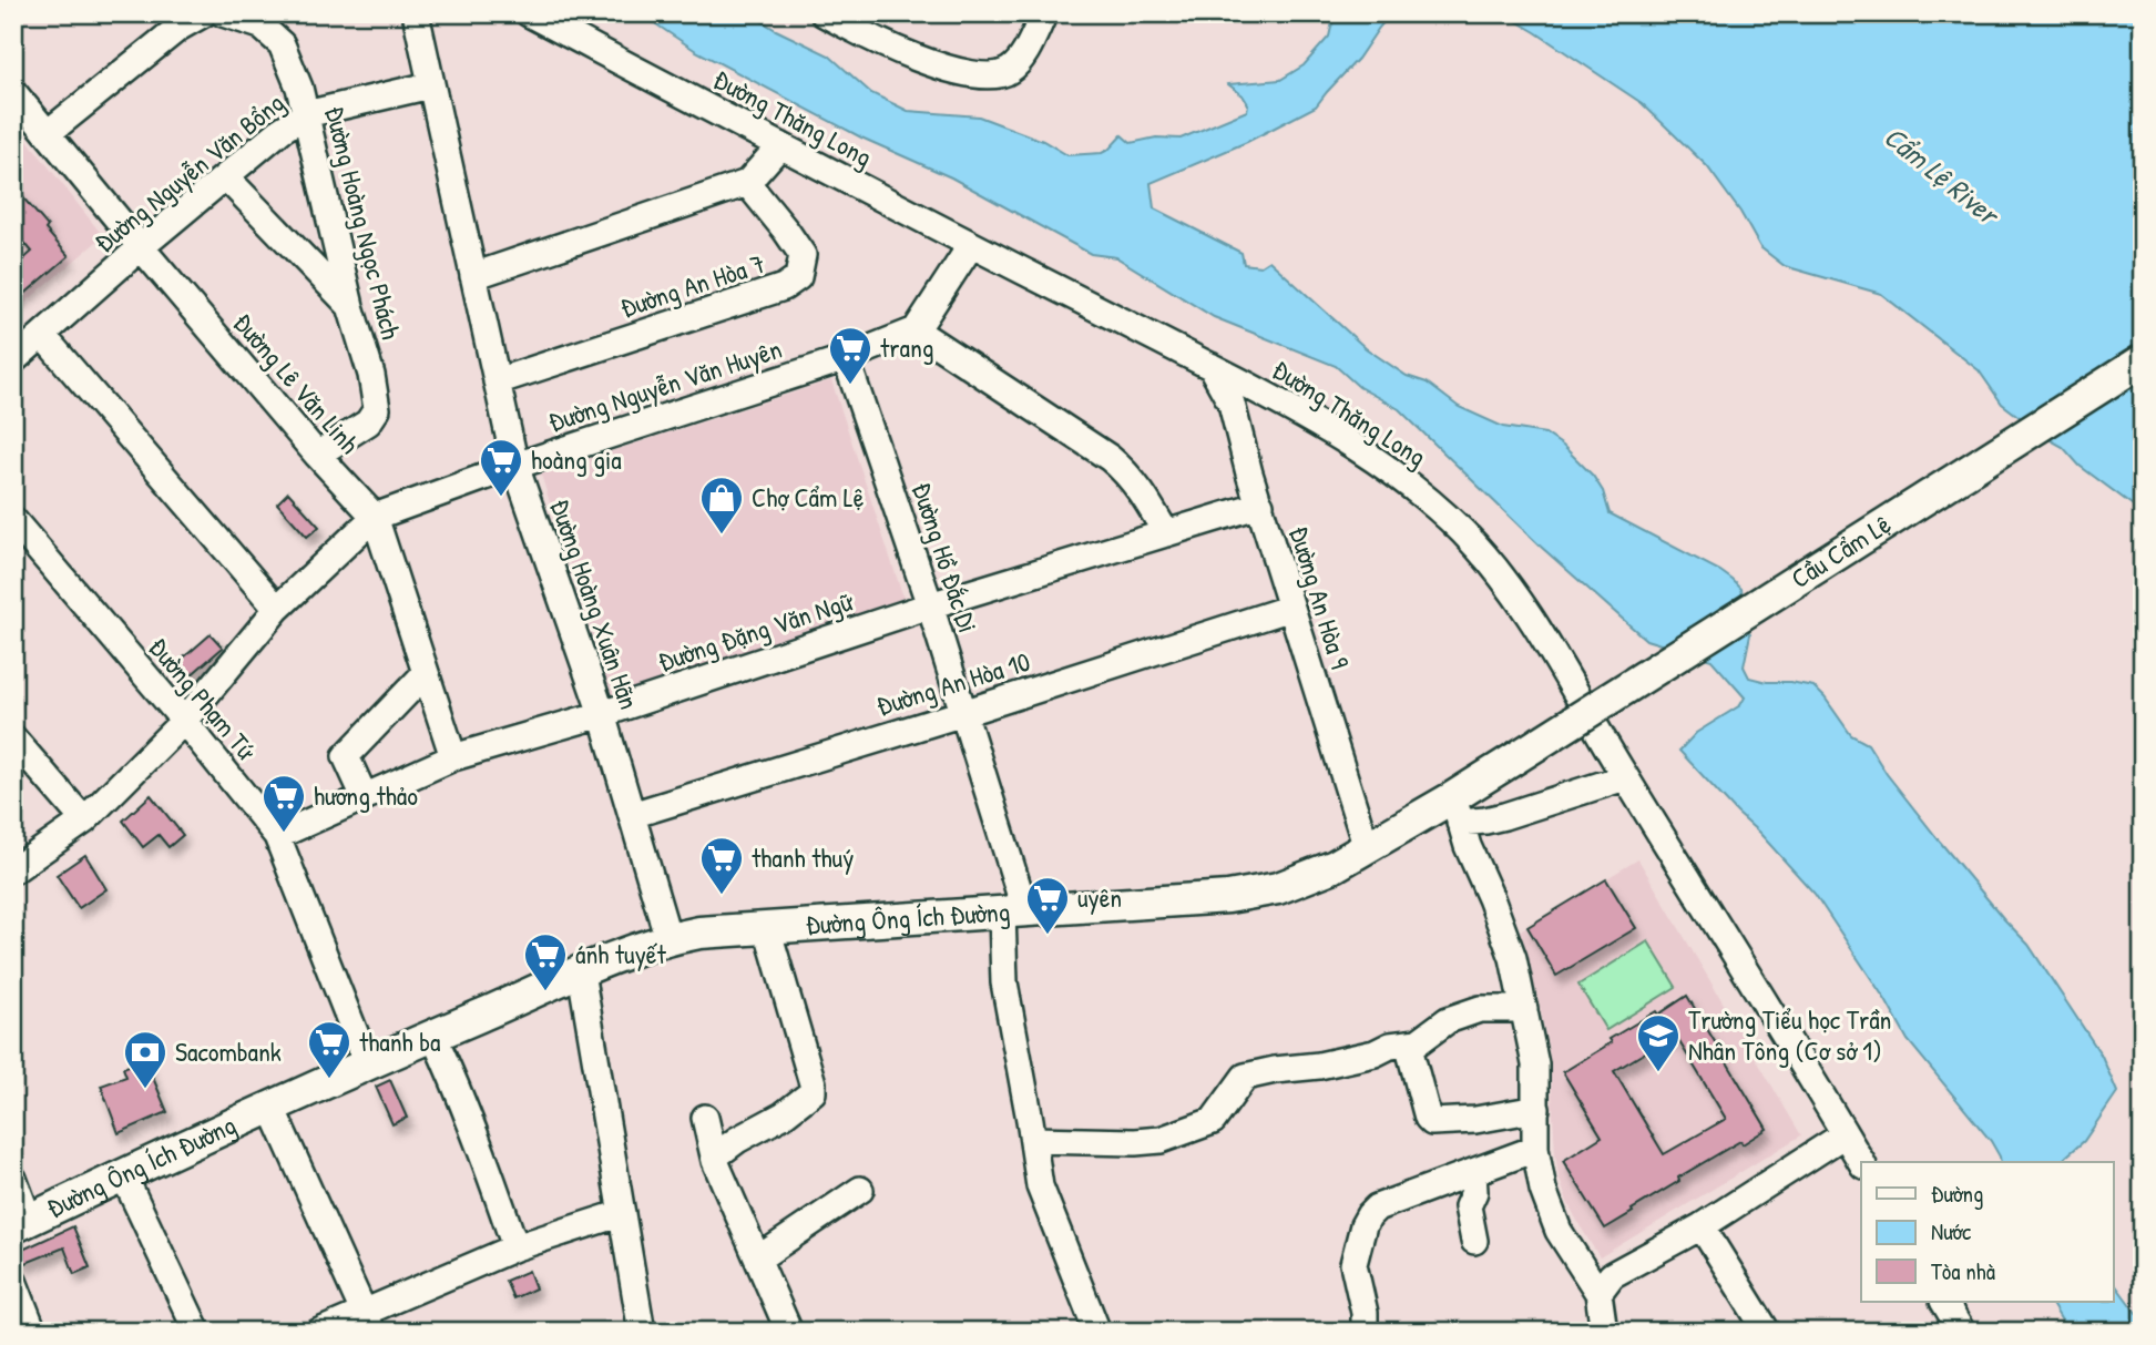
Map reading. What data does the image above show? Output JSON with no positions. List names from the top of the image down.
{
  "streets": {
    "main road": ["Cầu Cẩm Lệ", "Đường Ông Ích Đường"],
    "street": [
      "Đường Thăng Long",
      "Đường Nguyễn Văn Bổng",
      "Đường Hoàng Ngọc Phách",
      "Đường An Hòa 7",
      "Đường Lê Văn Linh",
      "Đường Nguyễn Văn Huyên",
      "Đường Hồ Đắc Di",
      "Đường An Hòa 9",
      "Đường Hoàng Xuân Hãn",
      "Đường Đặng Văn Ngữ",
      "Đường An Hòa 10",
      "Đường Phạm Tứ"
    ]
  },
  "crossings": [
    ["Đường Thăng Long", "Đường An Hòa 9"],
    ["Đường Nguyễn Văn Bổng", "Đường Hoàng Ngọc Phách"],
    ["Đường Nguyễn Văn Bổng", "Đường Lê Văn Linh"],
    ["Đường Nguyễn Văn Bổng", "Đường Hoàng Xuân Hãn"],
    ["Đường Hoàng Ngọc Phách", "Đường Lê Văn Linh"],
    ["Đường An Hòa 7", "Đường Hoàng Xuân Hãn"],
    ["Đường Lê Văn Linh", "Đường Nguyễn Văn Huyên"],
    ["Đường Lê Văn Linh", "Đường Đặng Văn Ngữ"],
    ["Đường Nguyễn Văn Huyên", "Đường Hồ Đắc Di"],
    ["Đường Nguyễn Văn Huyên", "Đường Hoàng Xuân Hãn"],
    ["Đường Nguyễn Văn Huyên", "Đường Phạm Tứ"],
    ["Cầu Cẩm Lệ", "Đường Ông Ích Đường"],
    ["Đường Hồ Đắc Di", "Đường Đặng Văn Ngữ"],
    ["Đường Hồ Đắc Di", "Đường An Hòa 10"],
    ["Đường Hồ Đắc Di", "Đường Ông Ích Đường"],
    ["Đường An Hòa 9", "Đường Đặng Văn Ngữ"],
    ["Đường An Hòa 9", "Đường An Hòa 10"],
    ["Đường An Hòa 9", "Đường Ông Ích Đường"],
    ["Đường Hoàng Xuân Hãn", "Đường Đặng Văn Ngữ"],
    ["Đường Hoàng Xuân Hãn", "Đường An Hòa 10"],
    ["Đường Hoàng Xuân Hãn", "Đường Ông Ích Đường"],
    ["Đường Đặng Văn Ngữ", "Đường Phạm Tứ"],
    ["Đường Phạm Tứ", "Đường Ông Ích Đường"]
  ],
  "water": ["Cẩm Lệ River"],
  "places": {
    "supermarket": [
      "trang",
      "hoàng gia",
      "hương thảo",
      "thanh thuý",
      "uyên",
      "ánh tuyết",
      "thanh ba"
    ],
    "shop": ["Chợ Cẩm Lệ"],
    "school or university": ["Trường Tiểu học Trần Nhân Tông (Cơ sở 1)"],
    "bank": ["Sacombank"]
  },
  "legend": ["Đường", "Nước", "Tòa nhà"]
}
